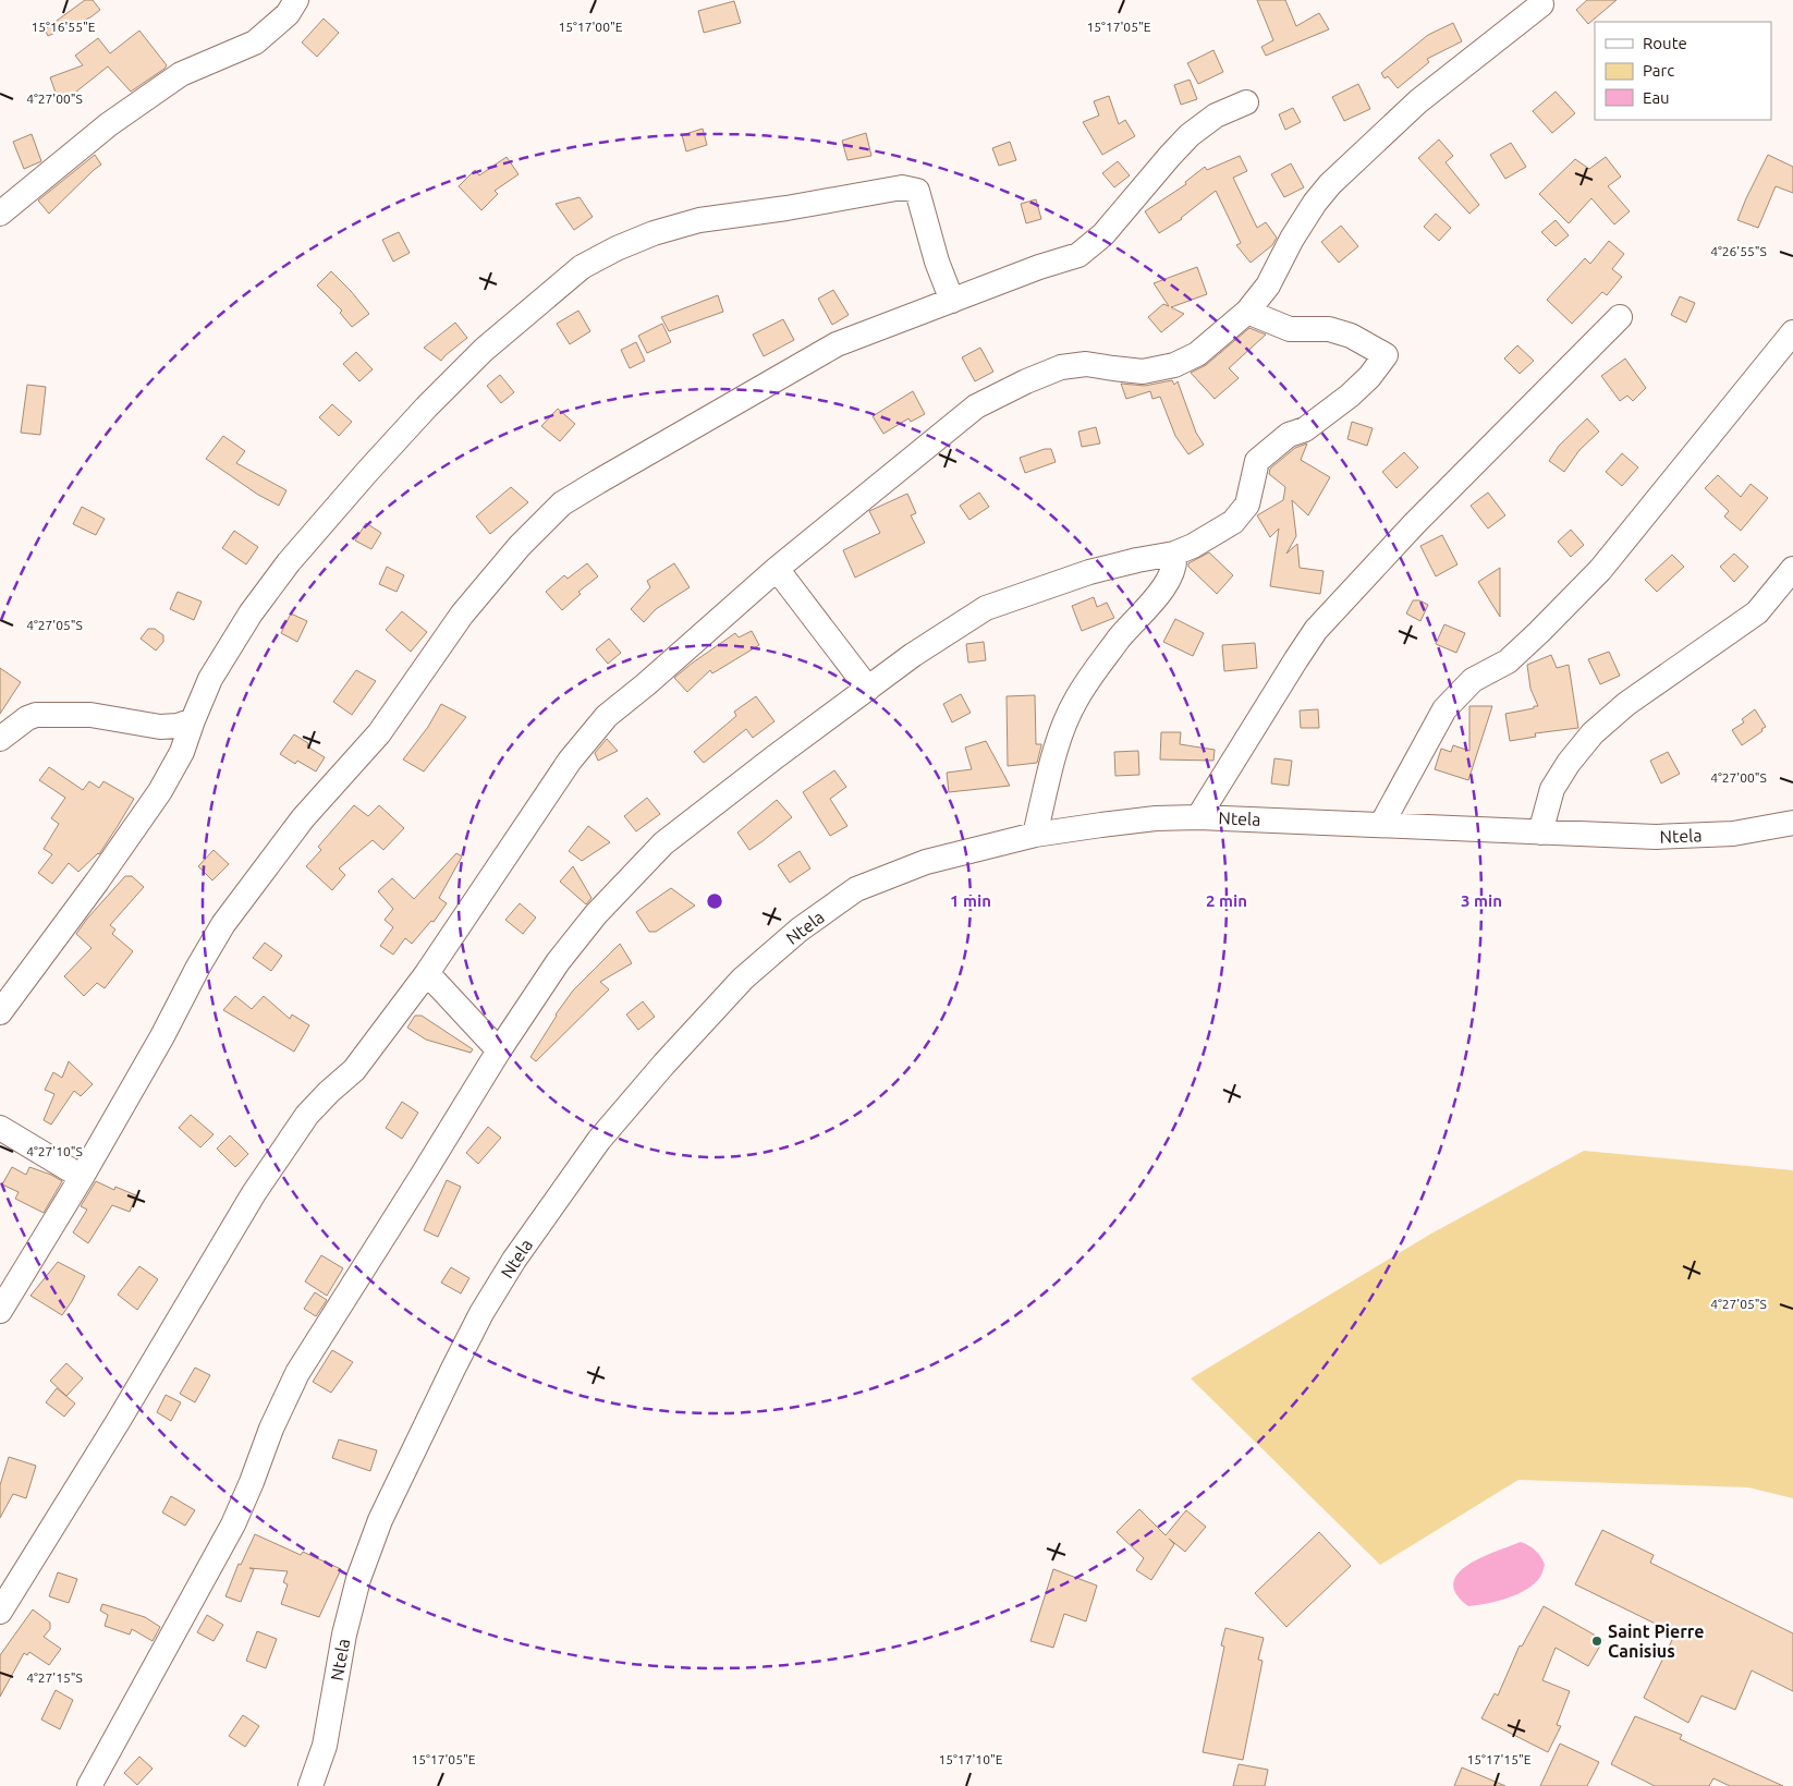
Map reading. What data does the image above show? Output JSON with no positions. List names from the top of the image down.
{
  "streets": {
    "street": ["Ntela"]
  },
  "places": ["Saint Pierre Canisius"],
  "legend": ["Route", "Parc", "Eau"],
  "coordinates": [
    "15°16'55\"E",
    "15°17'00\"E",
    "15°17'05\"E",
    "4°27'00\"S",
    "4°26'55\"S",
    "4°27'05\"S",
    "4°27'10\"S",
    "4°27'15\"S",
    "15°17'10\"E",
    "15°17'15\"E"
  ],
  "rings": ["1 min", "2 min", "3 min"]
}
